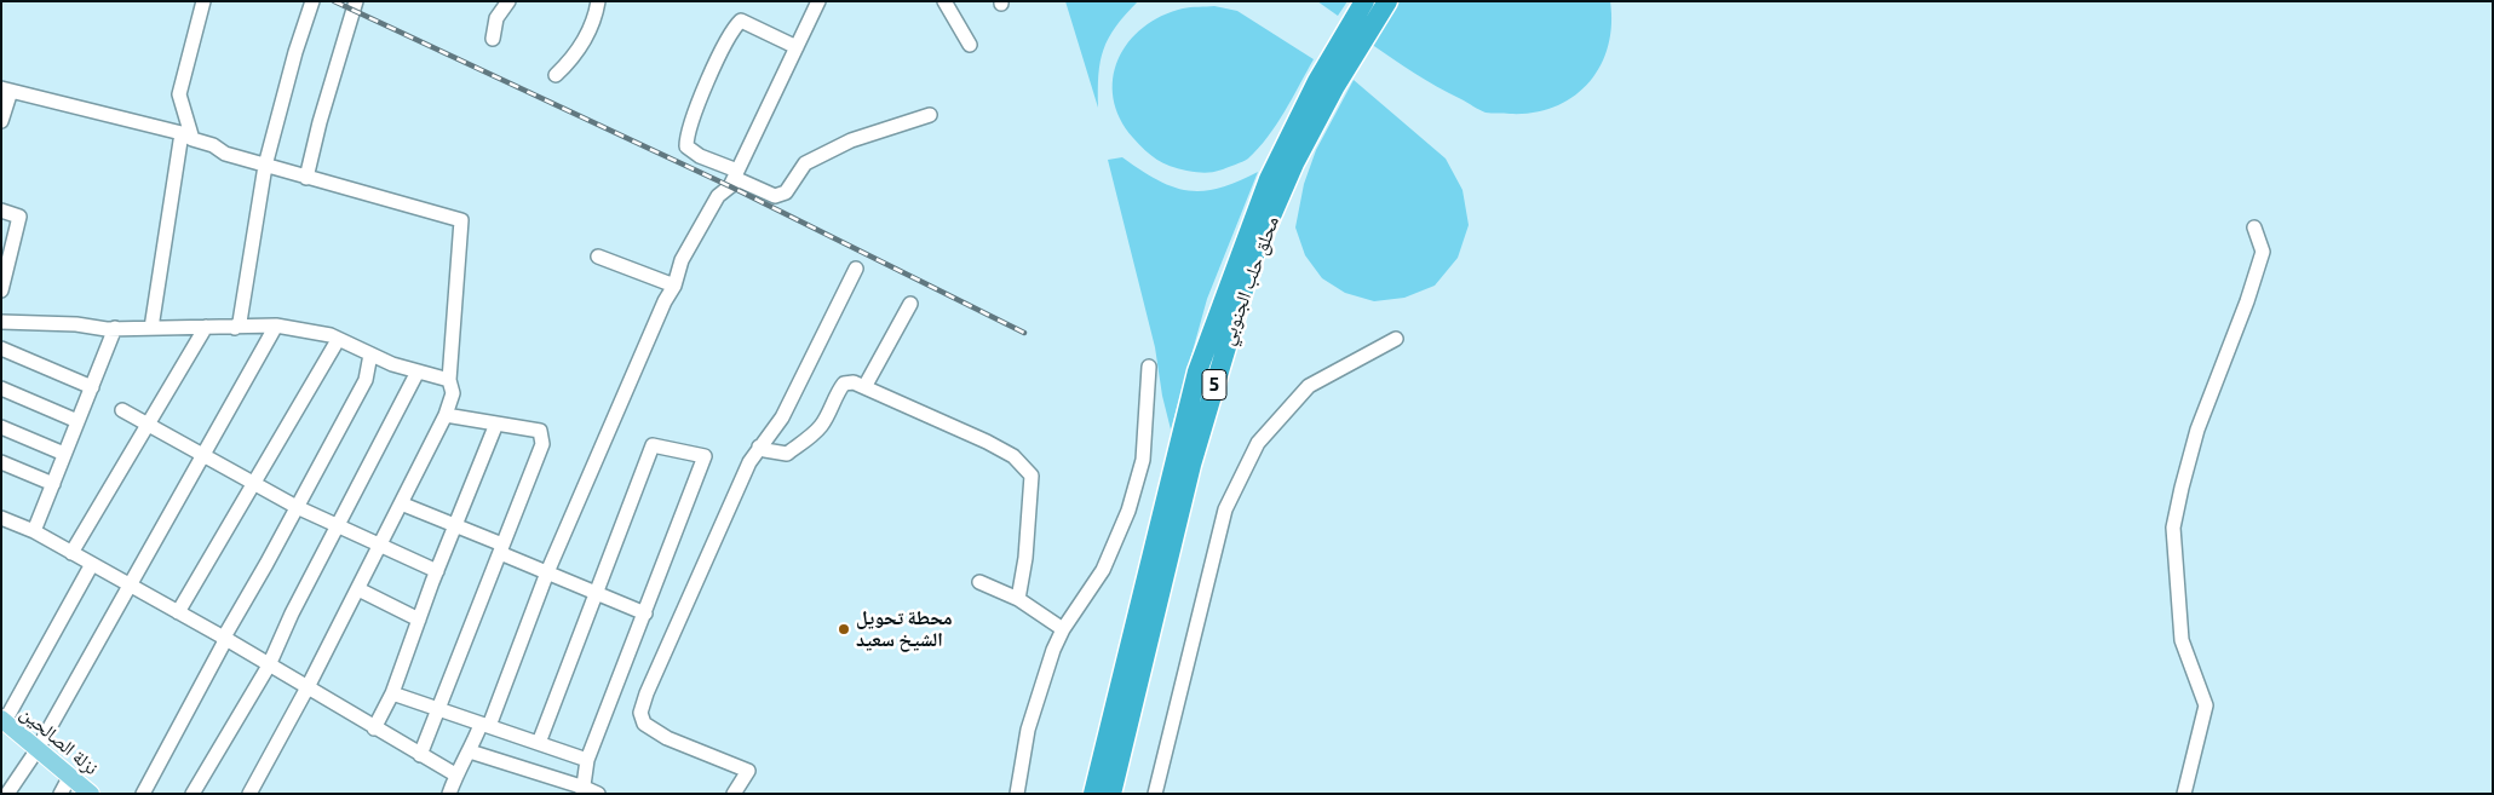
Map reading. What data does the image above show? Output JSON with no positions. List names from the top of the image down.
{
  "streets": {
    "highway": ["محلق حلب الجنوبي", "5"],
    "main road": ["نزلة الصالحين"]
  },
  "places": ["محطة تحويل الشيخ سعيد"]
}
